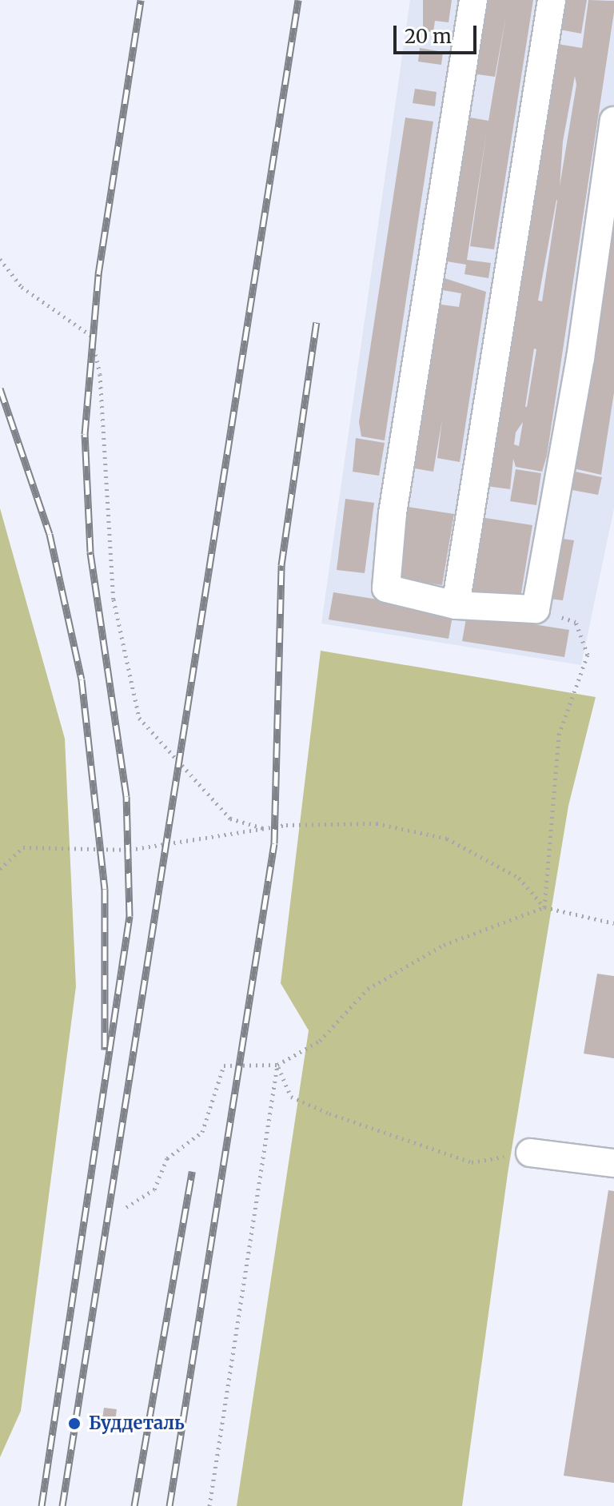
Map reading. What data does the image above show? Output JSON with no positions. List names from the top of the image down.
{
  "places": ["Буддеталь"],
  "scale_bar": "20 m"
}
